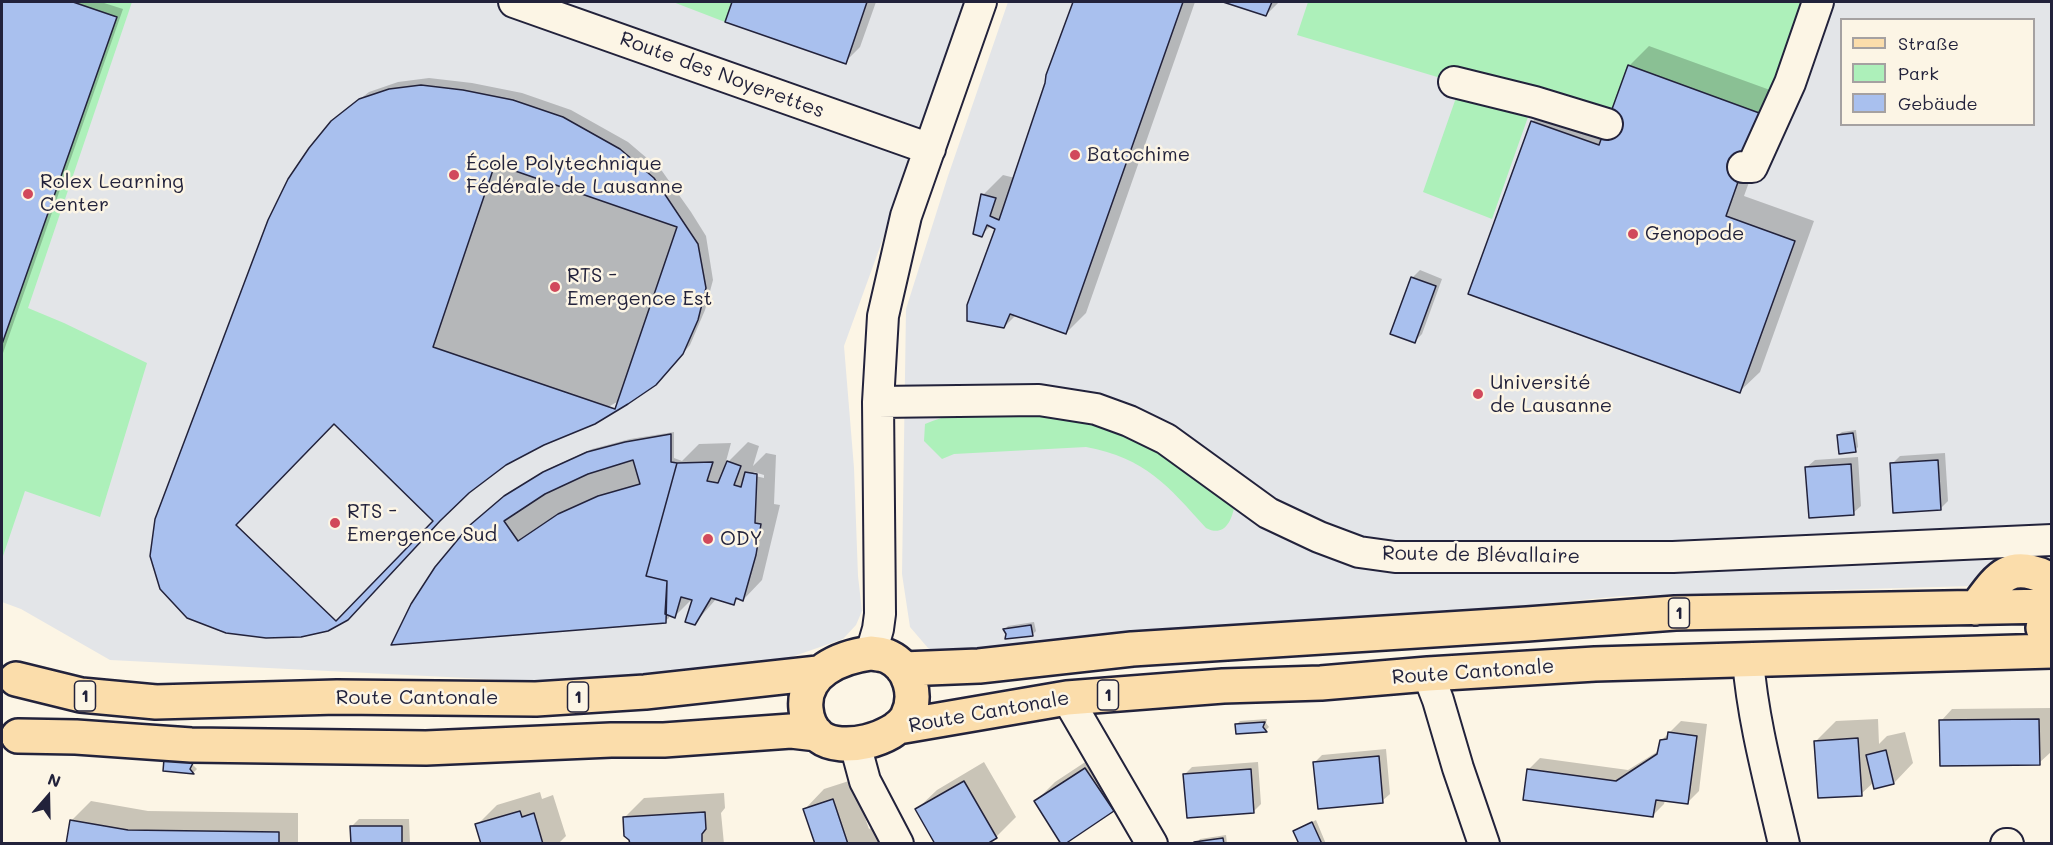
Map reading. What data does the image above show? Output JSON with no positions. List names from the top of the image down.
{
  "streets": {
    "main road": ["1", "Route Cantonale"],
    "street": ["Route des Noyerettes", "Route de Blévallaire"]
  },
  "crossings": [
    ["1", "Route Cantonale"]
  ],
  "places": [
    "Batochime",
    "École Polytechnique Fédérale de Lausanne",
    "Rolex Learning Center",
    "Genopode",
    "RTS - Emergence Est",
    "Université de Lausanne",
    "RTS - Emergence Sud",
    "ODY"
  ],
  "legend": ["Straße", "Park", "Gebäude"],
  "north": "top"
}
